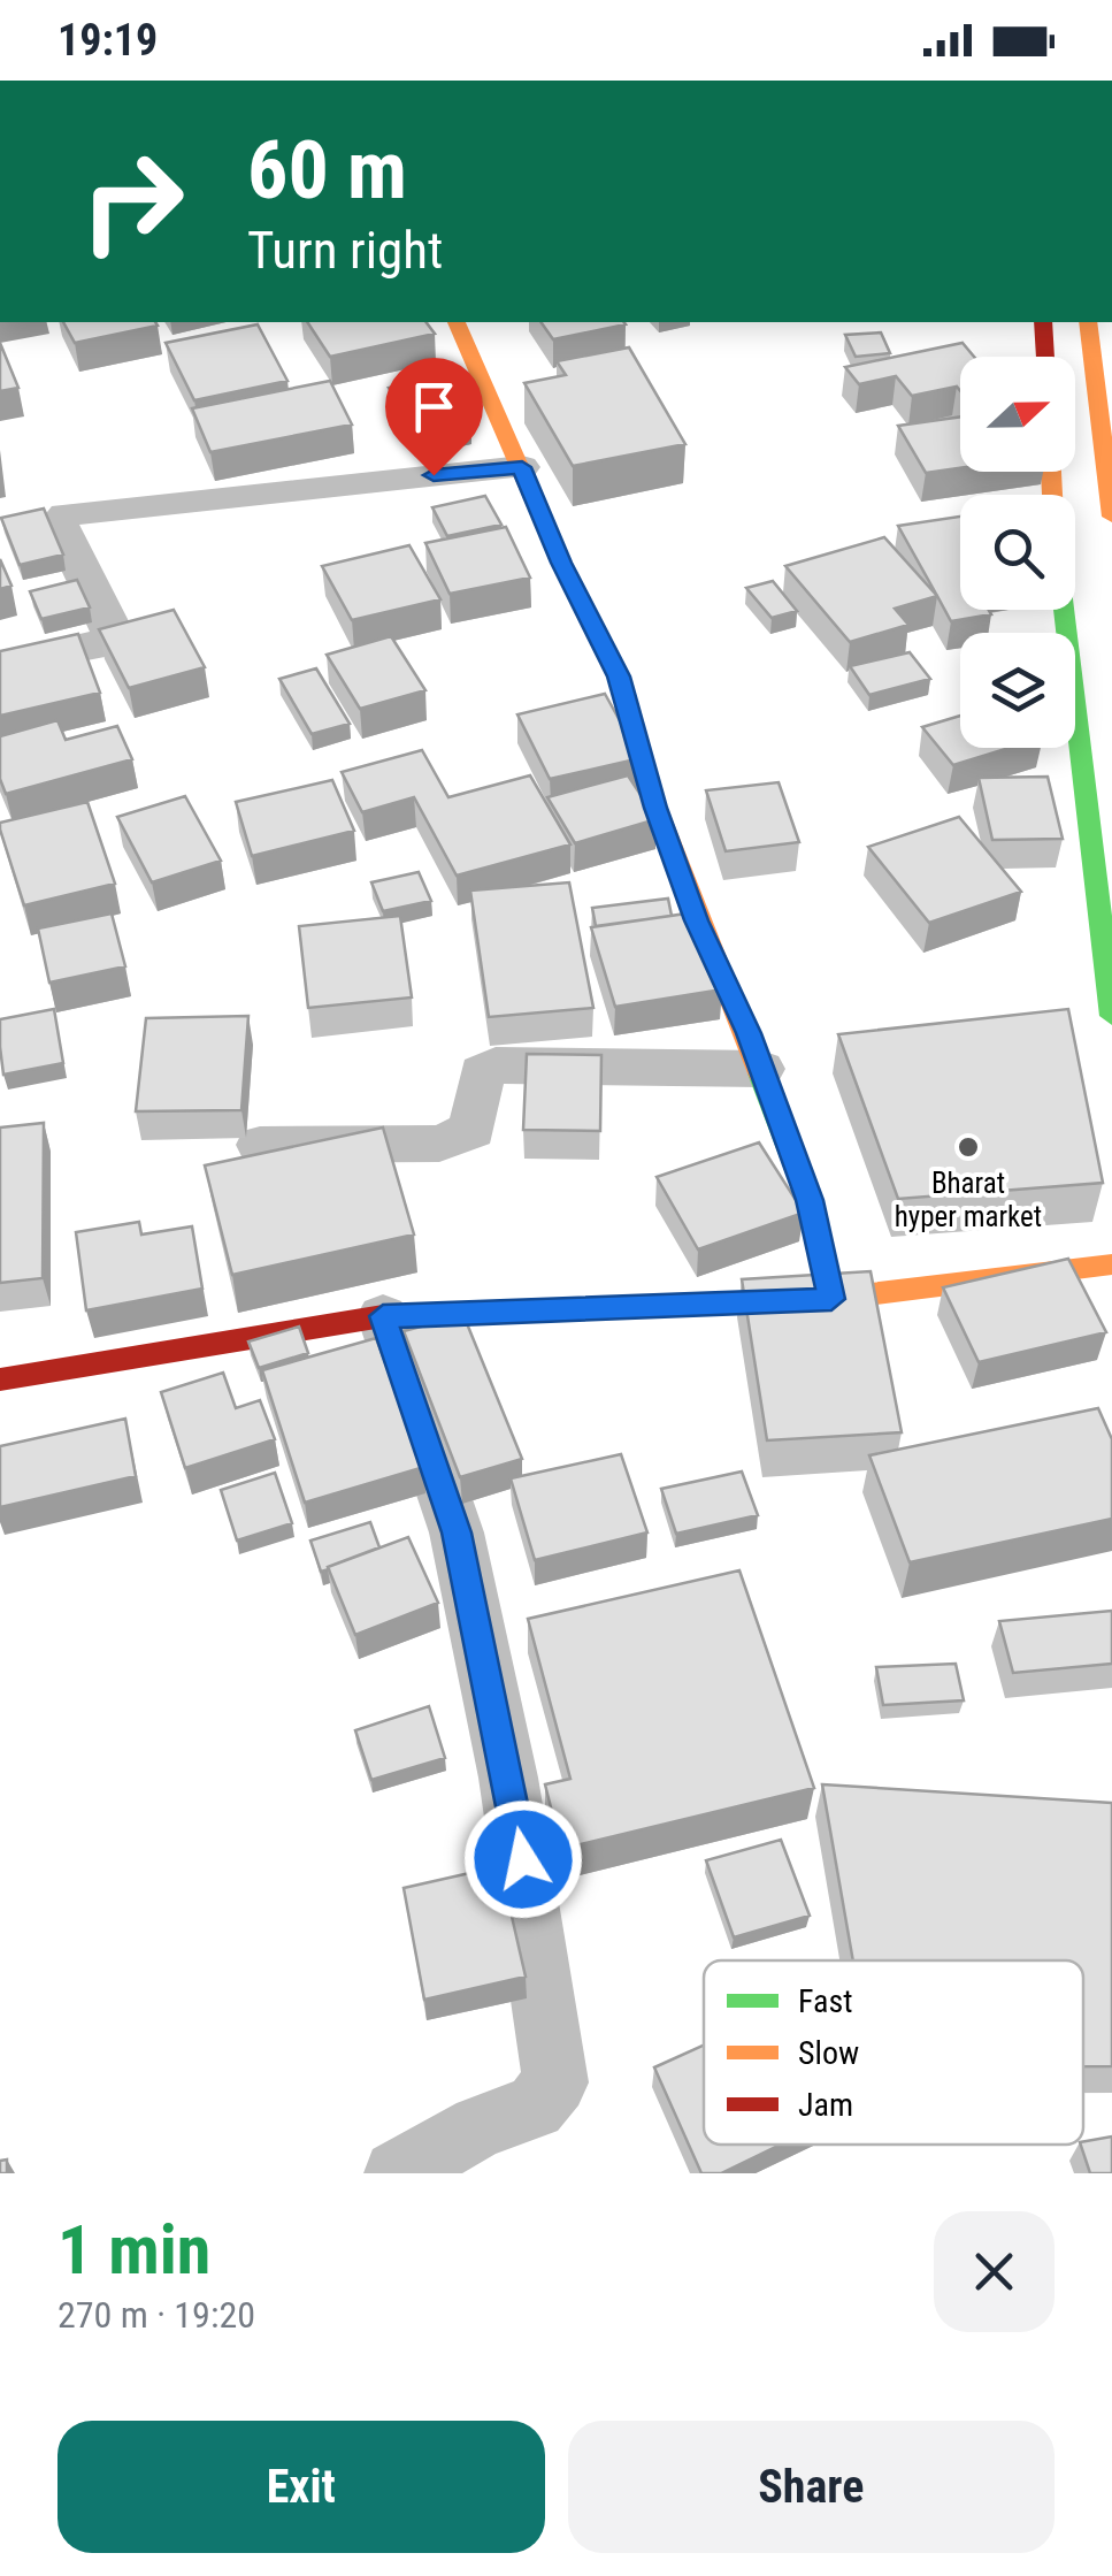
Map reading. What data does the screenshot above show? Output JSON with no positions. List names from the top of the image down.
{
  "places": ["Bharat hyper market"],
  "legend": ["Fast", "Slow", "Jam"],
  "north": "right",
  "page": {
    "status": "19:19",
    "turn": ["60 m", "Turn right"],
    "heading": ["1 min", "270 m · 19:20"],
    "buttons": ["Exit", "Share"]
  }
}
